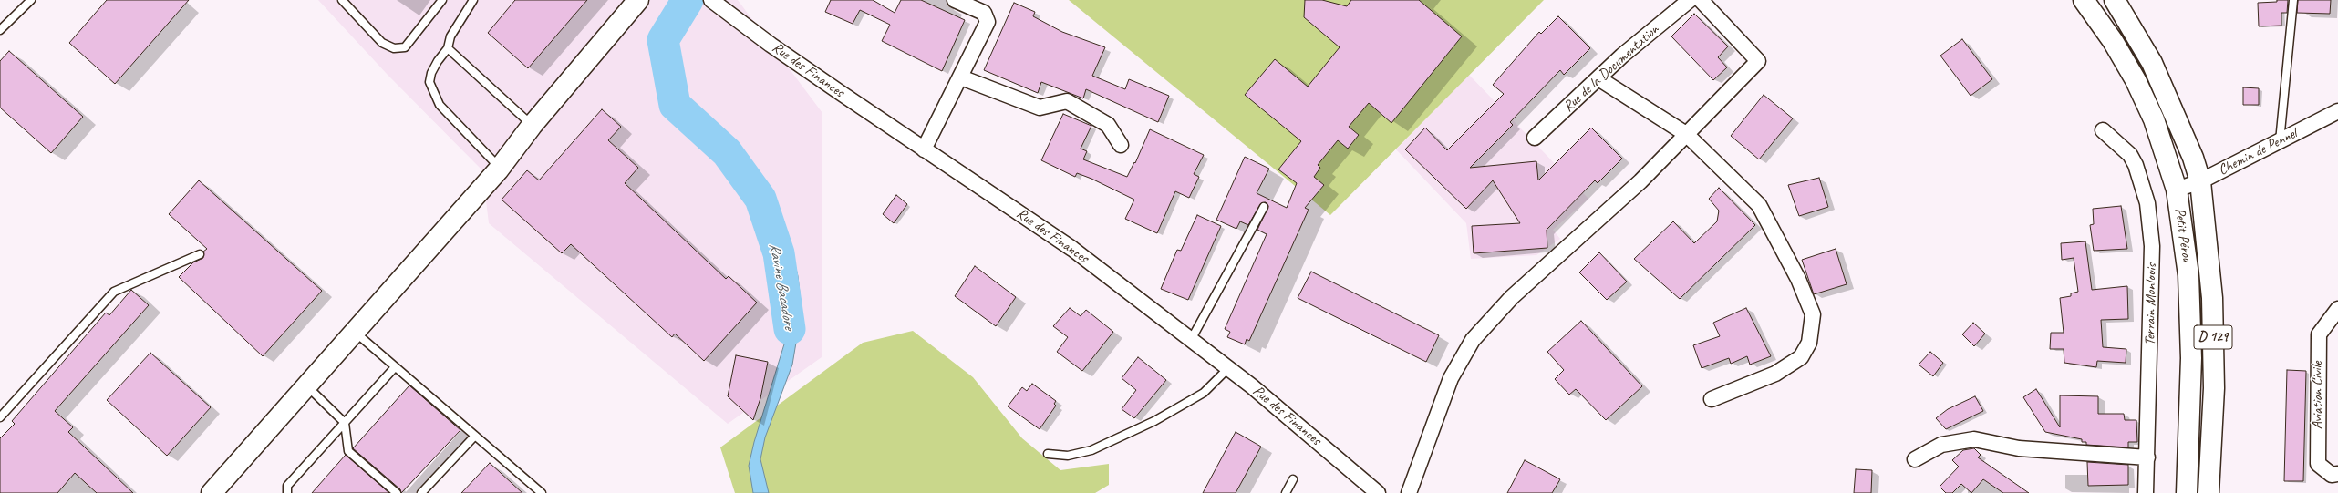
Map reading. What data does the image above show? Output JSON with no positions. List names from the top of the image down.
{
  "streets": {
    "main road": ["Petit Pérou", "D 129"],
    "street": [
      "Rue de la Documentation",
      "Rue des Finances",
      "Chemin de Pennel",
      "Terrain Monlouis",
      "Aviation Civile"
    ]
  },
  "crossings": [
    ["Chemin de Pennel", "Petit Pérou"]
  ],
  "water": ["Ravine Bacadore"]
}
